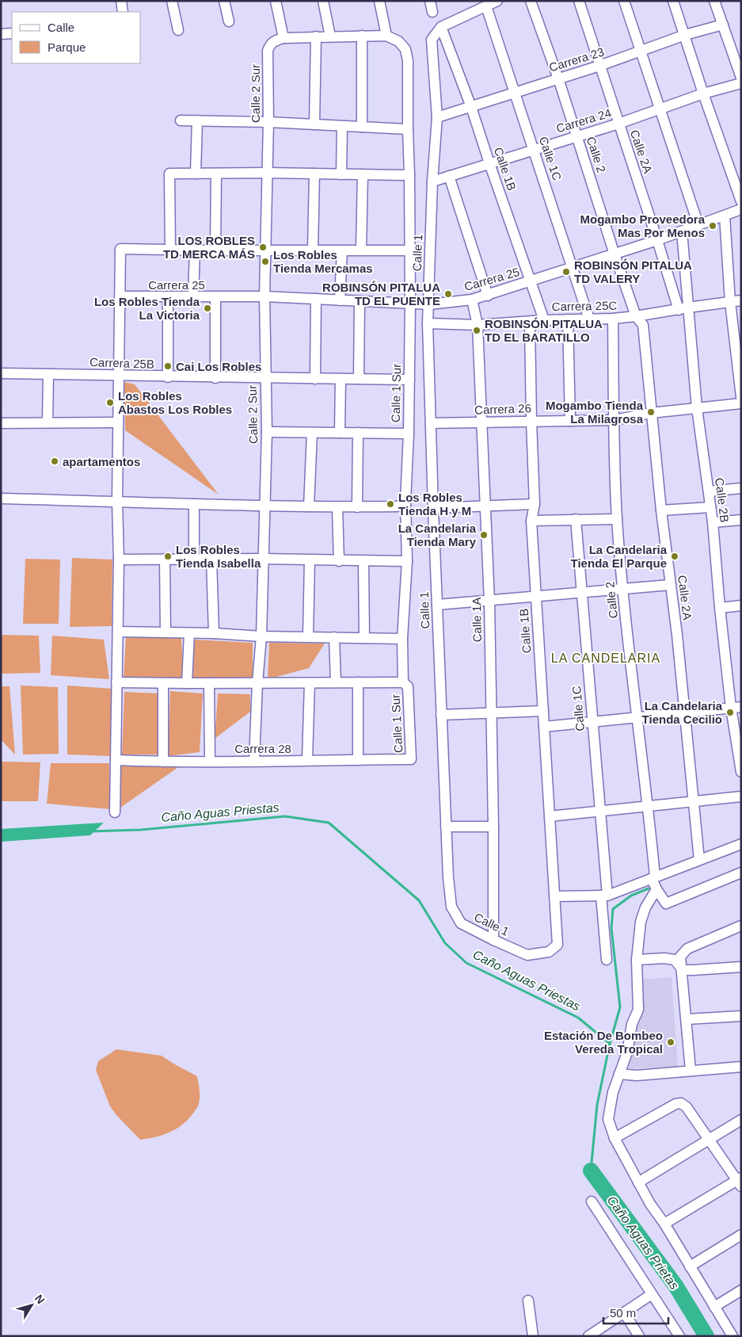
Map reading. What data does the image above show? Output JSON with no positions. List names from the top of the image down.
{
  "streets": {
    "street": [
      "Carrera 23",
      "Calle 2 Sur",
      "Carrera 24",
      "Calle 2A",
      "Calle 2",
      "Calle 1C",
      "Calle 1B",
      "Calle 1",
      "Carrera 25",
      "Carrera 25C",
      "Carrera 25B",
      "Calle 1 Sur",
      "Carrera 26",
      "Calle 2B",
      "Calle 1A",
      "Carrera 28"
    ]
  },
  "crossings": [
    ["Carrera 23", "Calle 2A"],
    ["Carrera 23", "Calle 2"],
    ["Carrera 23", "Calle 1C"],
    ["Carrera 23", "Calle 1B"],
    ["Calle 2 Sur", "Carrera 25"],
    ["Calle 2 Sur", "Carrera 25B"],
    ["Calle 2 Sur", "Carrera 28"],
    ["Carrera 24", "Calle 2A"],
    ["Carrera 24", "Calle 2"],
    ["Carrera 24", "Calle 1C"],
    ["Carrera 24", "Calle 1B"],
    ["Carrera 24", "Calle 1"],
    ["Calle 2A", "Calle 2"],
    ["Calle 2A", "Carrera 25"],
    ["Calle 2A", "Carrera 25C"],
    ["Calle 2A", "Carrera 26"],
    ["Calle 2A", "Calle 2B"],
    ["Calle 2", "Carrera 25"],
    ["Calle 2", "Carrera 25C"],
    ["Calle 2", "Carrera 26"],
    ["Calle 1C", "Carrera 25"],
    ["Calle 1C", "Carrera 25C"],
    ["Calle 1B", "Calle 1"],
    ["Calle 1B", "Carrera 25"],
    ["Calle 1B", "Carrera 25C"],
    ["Calle 1B", "Carrera 26"],
    ["Calle 1", "Carrera 25"],
    ["Calle 1", "Carrera 25C"],
    ["Calle 1", "Calle 1 Sur"],
    ["Calle 1", "Carrera 26"],
    ["Calle 1", "Calle 1A"],
    ["Carrera 25", "Calle 1 Sur"],
    ["Carrera 25", "Calle 2B"],
    ["Carrera 25", "Calle 1A"],
    ["Carrera 25C", "Calle 2B"],
    ["Carrera 25C", "Calle 1A"],
    ["Carrera 25B", "Calle 1 Sur"],
    ["Calle 1 Sur", "Carrera 28"],
    ["Carrera 26", "Calle 2B"],
    ["Carrera 26", "Calle 1A"]
  ],
  "districts": ["LA CANDELARIA"],
  "water": ["Caño Aguas Priestas", "Caño Aguas Prietas"],
  "places": [
    "Mogambo Proveedora Mas Por Menos",
    "LOS ROBLES TD MERCA MÁS",
    "Los Robles Tienda Mercamas",
    "ROBINSÓN PITALUA TD VALERY",
    "ROBINSÓN PITALUA TD EL PUENTE",
    "Los Robles Tienda La Victoria",
    "ROBINSÓN PITALUA TD EL BARATILLO",
    "Cai Los Robles",
    "Los Robles Abastos Los Robles",
    "Mogambo Tienda La Milagrosa",
    "apartamentos",
    "Los Robles Tienda H y M",
    "La Candelaria Tienda Mary",
    "Los Robles Tienda Isabella",
    "La Candelaria Tienda El Parque",
    "La Candelaria Tienda Cecilio",
    "Estación De Bombeo Vereda Tropical"
  ],
  "legend": ["Calle", "Parque"],
  "scale_bar": "50 m",
  "north": "top right"
}
